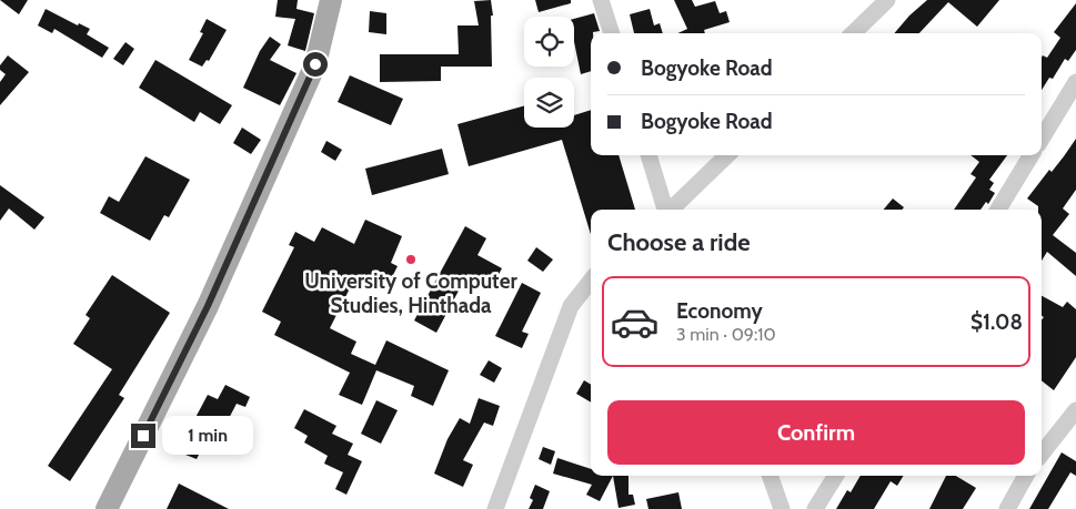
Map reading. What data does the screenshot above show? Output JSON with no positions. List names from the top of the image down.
{
  "places": ["University of Computer Studies, Hinthada"],
  "page": {
    "banner": ["Bogyoke Road", "Bogyoke Road"],
    "heading": "Choose a ride",
    "list": [
      {
        "name": "Economy",
        "note": "3 min · 09:10",
        "value": "$1.08"
      }
    ],
    "buttons": "Confirm",
    "bubble": "1 min"
  }
}
